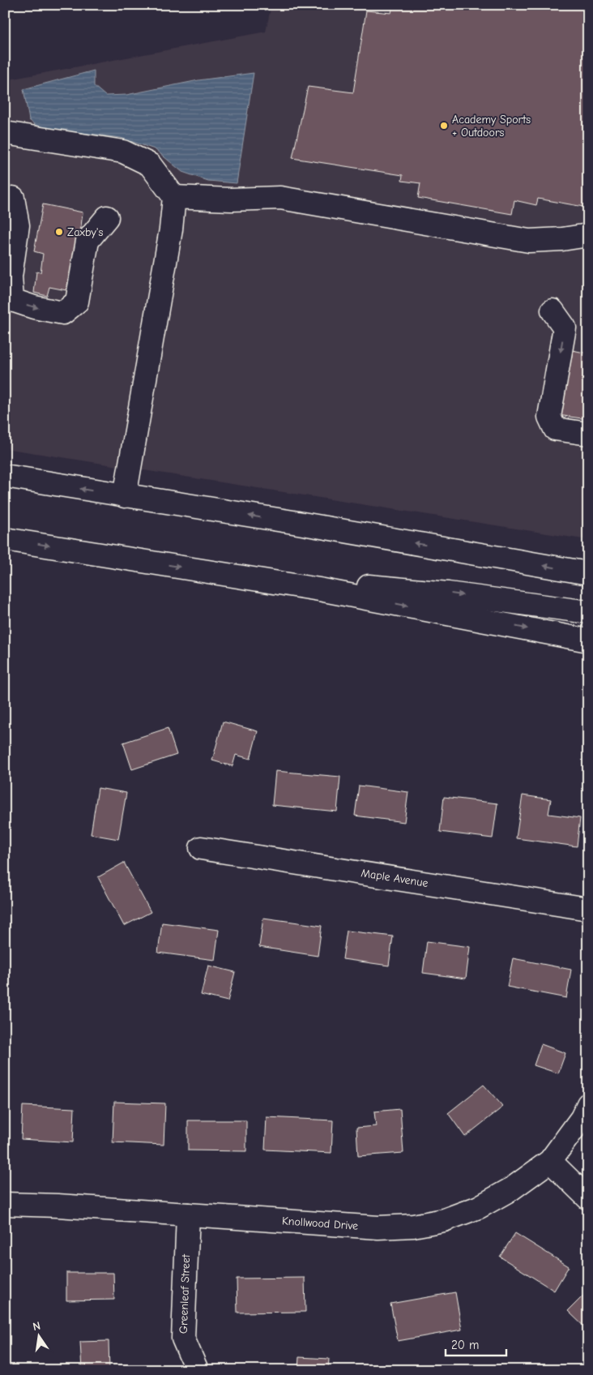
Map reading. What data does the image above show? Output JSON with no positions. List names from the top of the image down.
{
  "streets": {
    "main road": ["Maple Avenue", "Knollwood Drive", "Greenleaf Street"]
  },
  "crossings": [
    ["Knollwood Drive", "Greenleaf Street"]
  ],
  "places": ["Academy Sports + Outdoors", "Zaxby's"],
  "scale_bar": "20 m",
  "north": "top"
}
